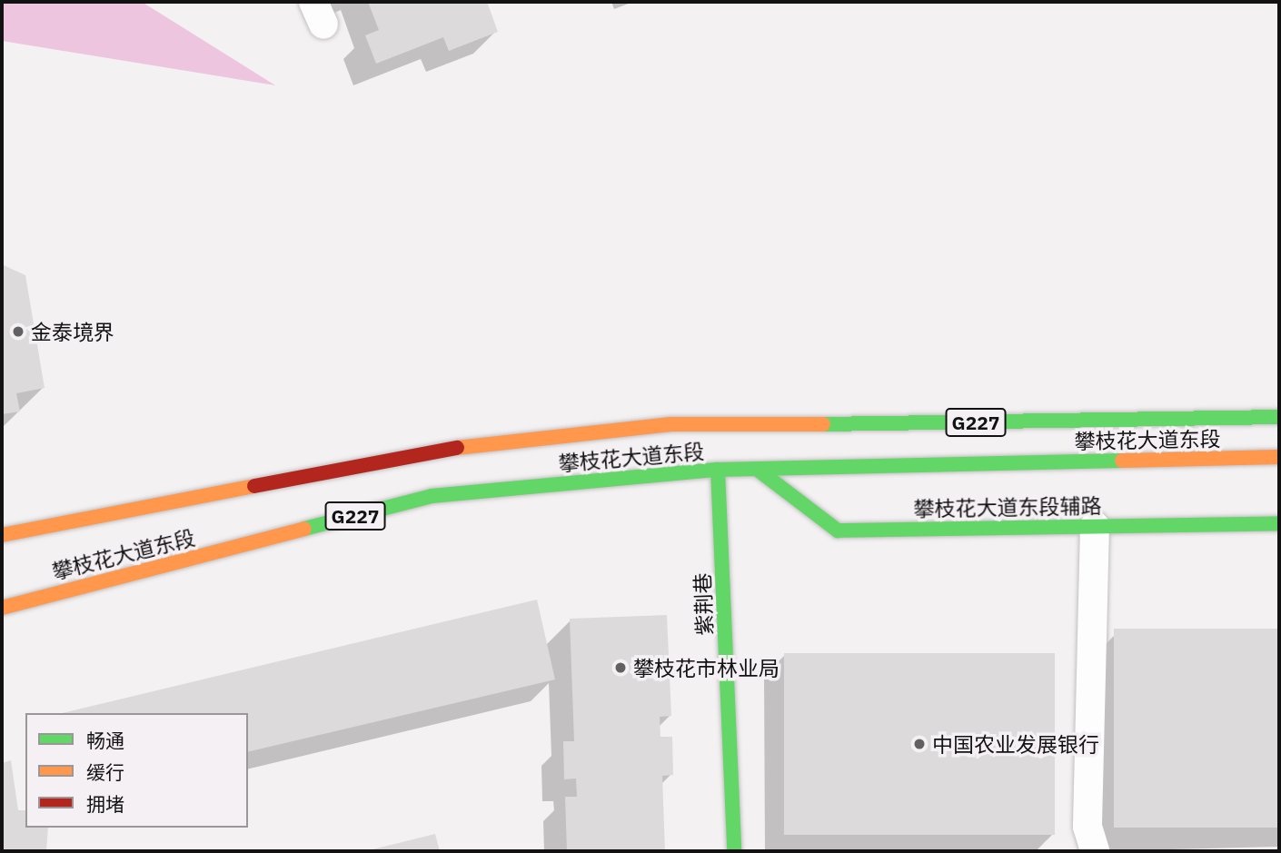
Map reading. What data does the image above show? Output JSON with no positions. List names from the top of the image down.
{
  "streets": {
    "main road": [
      "G227",
      "攀枝花大道东段",
      "攀枝花大道东段辅路",
      "紫荆巷"
    ]
  },
  "crossings": [
    ["攀枝花大道东段", "攀枝花大道东段辅路"],
    ["攀枝花大道东段", "紫荆巷"]
  ],
  "places": ["金泰境界", "攀枝花市林业局", "中国农业发展银行"],
  "legend": ["畅通", "缓行", "拥堵"]
}
